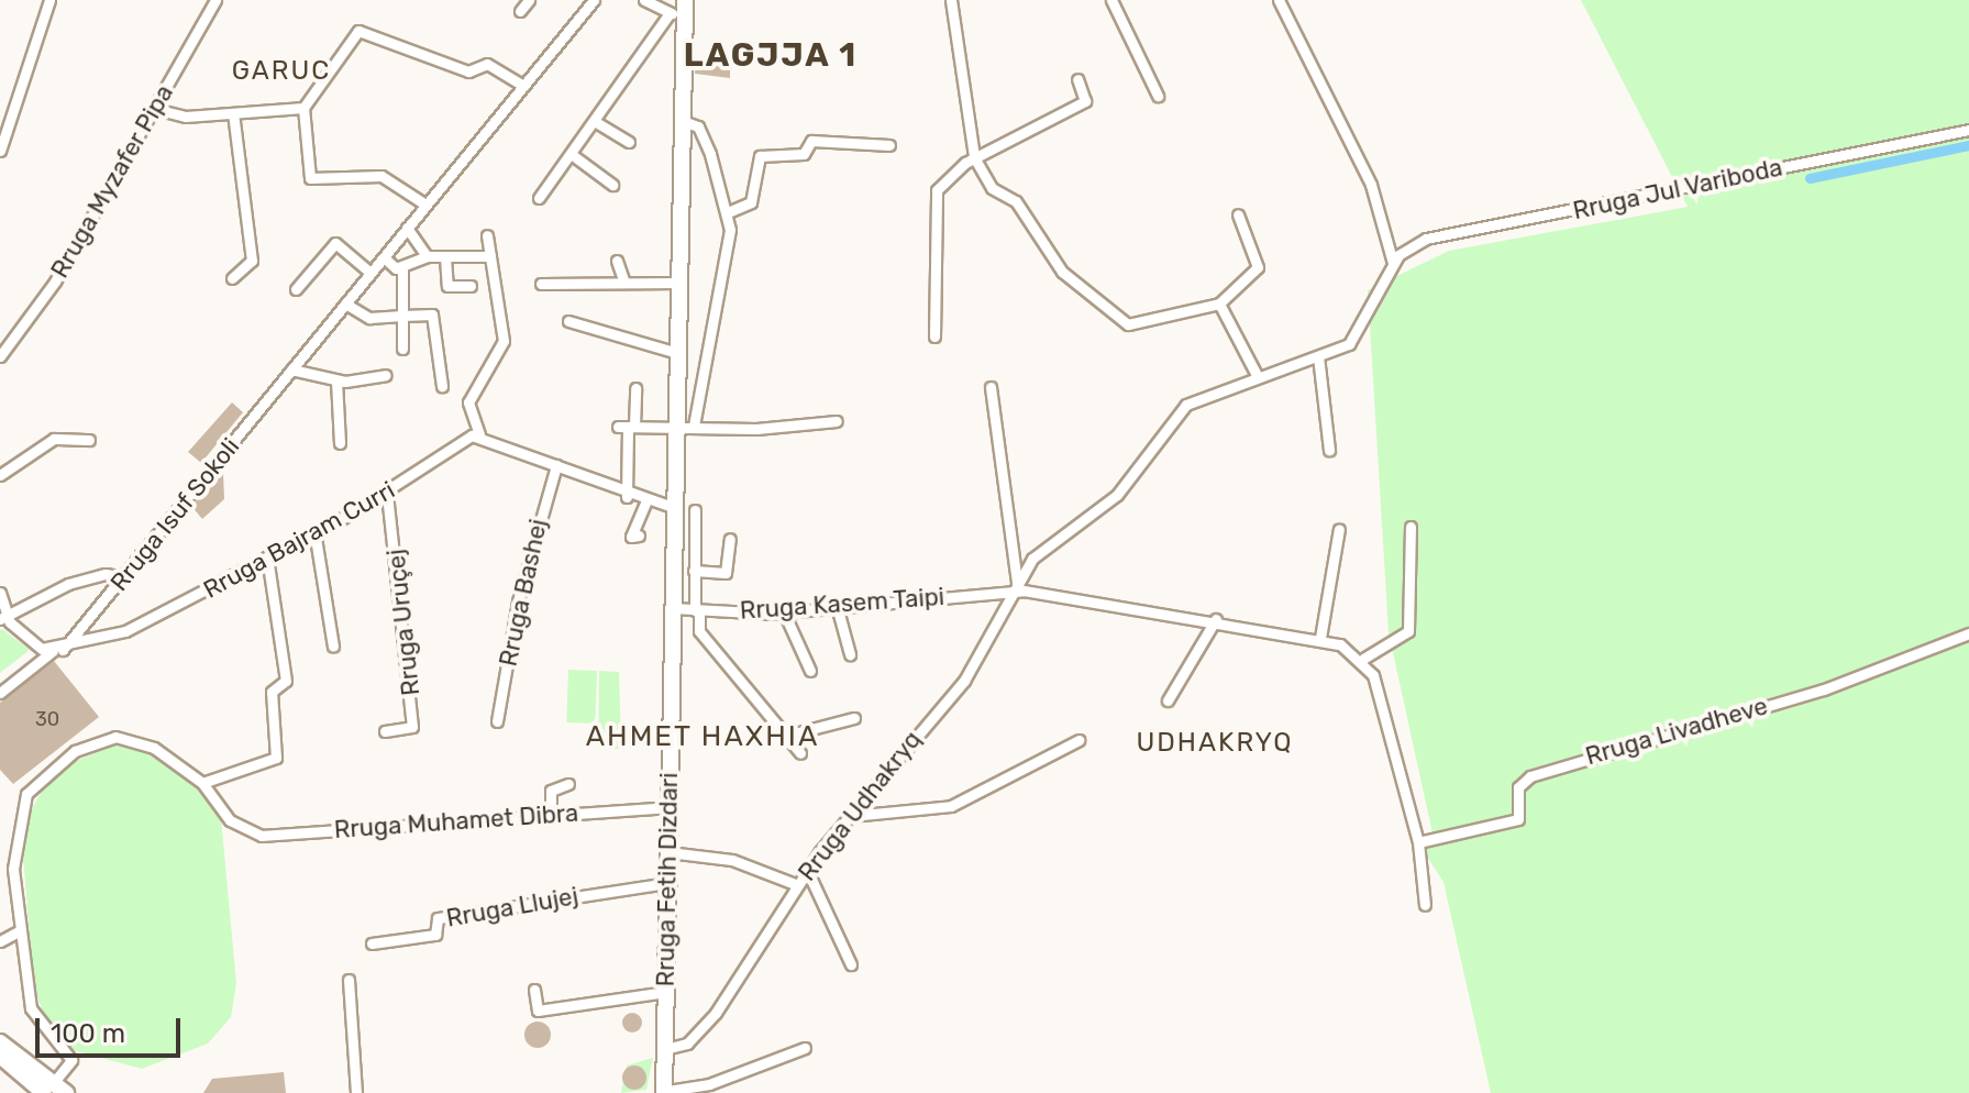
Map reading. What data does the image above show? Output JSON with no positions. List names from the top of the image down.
{
  "streets": {
    "main road": ["Rruga Fetih Dizdari"],
    "street": [
      "Rruga Myzafer Pipa",
      "Rruga Jul Variboda",
      "Rruga Isuf Sokoli",
      "Rruga Bajram Curri",
      "Rruga Bashej",
      "Rruga Kasem Taipi",
      "Rruga Uruçej",
      "Rruga Livadheve",
      "Rruga Udhakryq",
      "Rruga Muhamet Dibra",
      "Rruga Llujej"
    ]
  },
  "crossings": [
    ["Rruga Jul Variboda", "Rruga Udhakryq"],
    ["Rruga Isuf Sokoli", "Rruga Bajram Curri"],
    ["Rruga Bajram Curri", "Rruga Uruçej"],
    ["Rruga Kasem Taipi", "Rruga Udhakryq"],
    ["Rruga Kasem Taipi", "Rruga Fetih Dizdari"],
    ["Rruga Udhakryq", "Rruga Fetih Dizdari"],
    ["Rruga Muhamet Dibra", "Rruga Fetih Dizdari"],
    ["Rruga Fetih Dizdari", "Rruga Llujej"]
  ],
  "districts": [
    "LAGJJA 1",
    "GARUC",
    "AHMET HAXHIA",
    "UDHAKRYQ"
  ],
  "house_numbers": ["30"],
  "scale_bar": "100 m"
}
